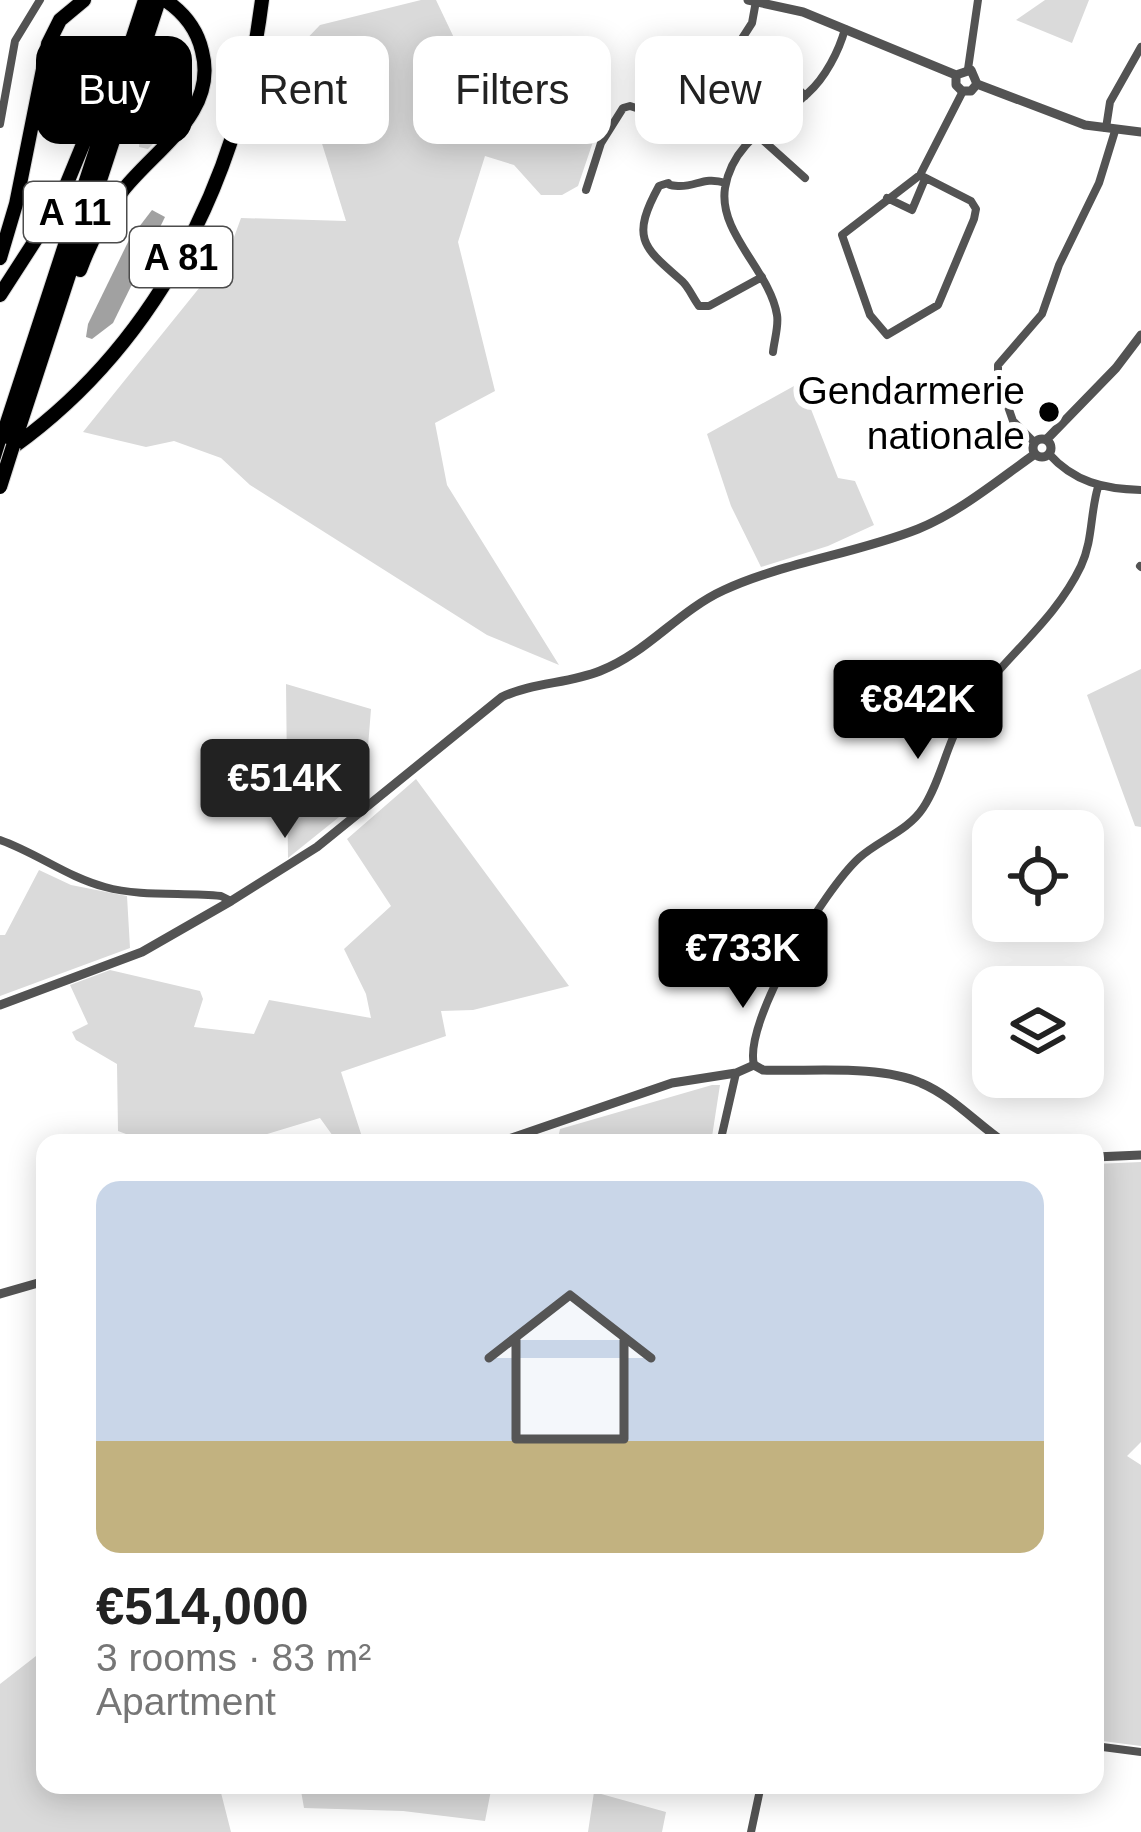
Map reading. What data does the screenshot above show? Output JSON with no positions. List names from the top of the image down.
{
  "streets": {
    "highway": ["A 11", "A 81"]
  },
  "places": ["Gendarmerie nationale"],
  "page": {
    "chip": [
      "Buy",
      "Rent",
      "Filters",
      "New"
    ],
    "price": ["€842K", "€514K", "€733K"],
    "list": [
      {
        "name": "€514,000",
        "note": "3 rooms · 83 m² · Apartment"
      }
    ]
  }
}
